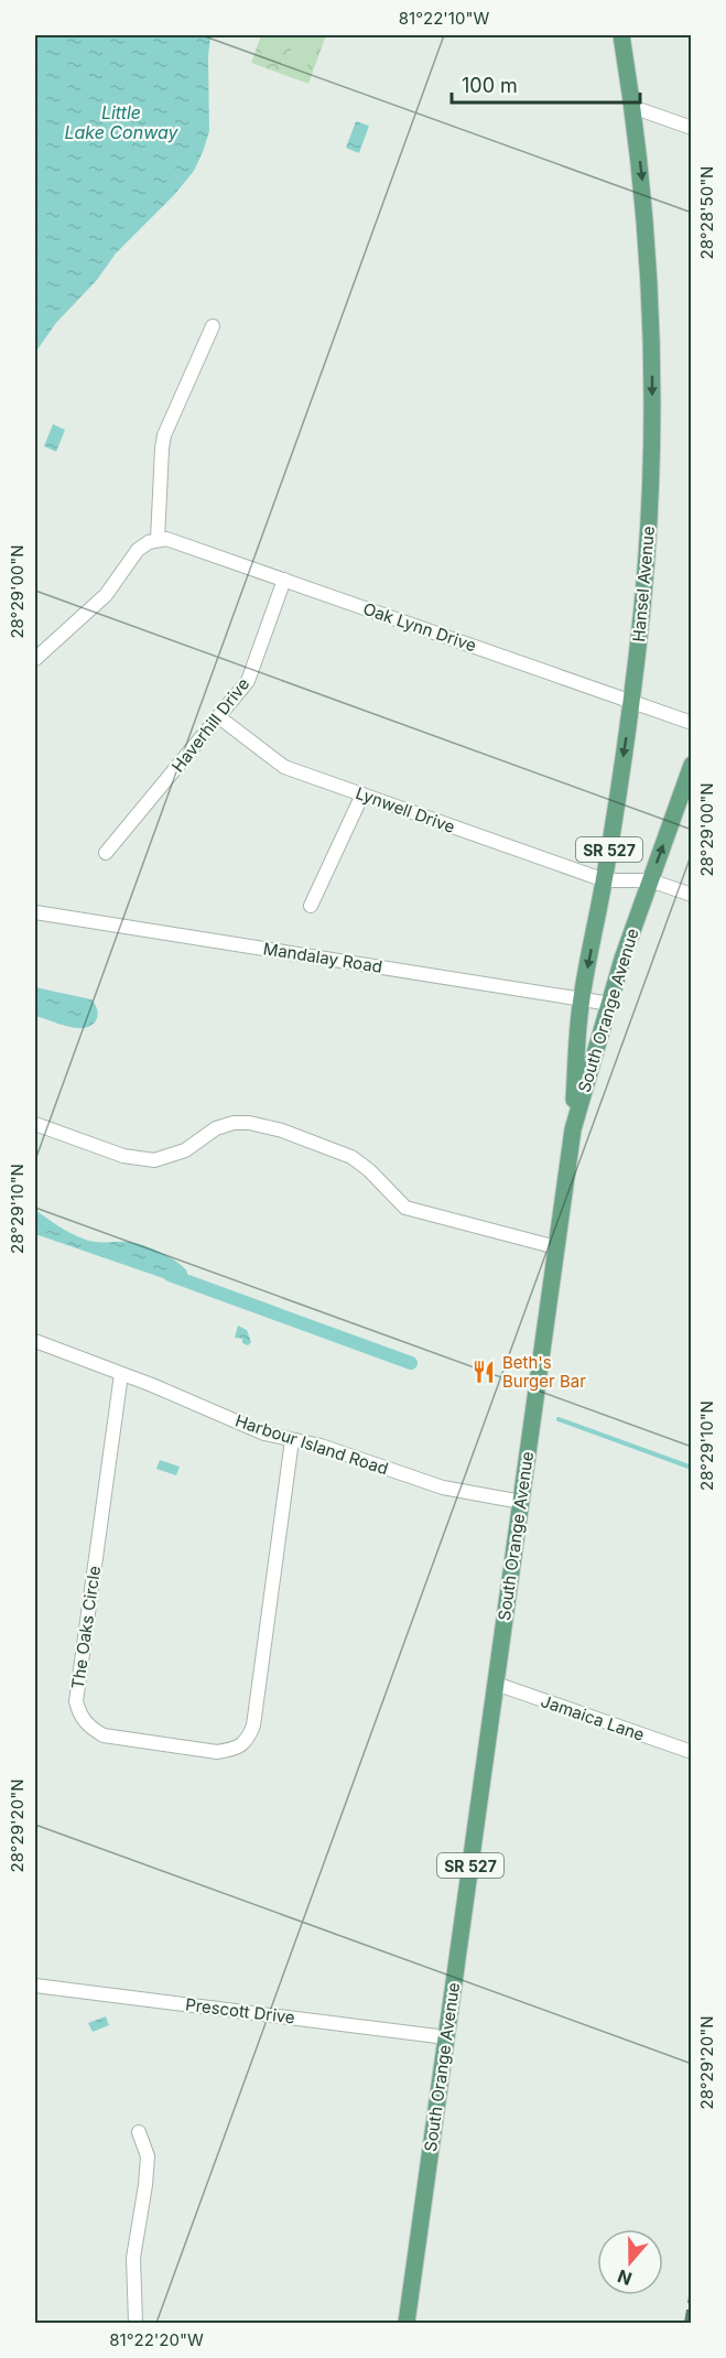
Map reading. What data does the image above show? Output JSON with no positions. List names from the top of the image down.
{
  "streets": {
    "main road": ["Hansel Avenue", "SR 527", "South Orange Avenue"],
    "street": [
      "Oak Lynn Drive",
      "Haverhill Drive",
      "Lynwell Drive",
      "Mandalay Road",
      "Harbour Island Road",
      "The Oaks Circle",
      "Jamaica Lane",
      "Prescott Drive"
    ]
  },
  "crossings": [
    ["Hansel Avenue", "Oak Lynn Drive"],
    ["Hansel Avenue", "Lynwell Drive"],
    ["Hansel Avenue", "Mandalay Road"],
    ["Hansel Avenue", "South Orange Avenue"],
    ["Oak Lynn Drive", "Haverhill Drive"],
    ["Haverhill Drive", "Lynwell Drive"],
    ["Lynwell Drive", "South Orange Avenue"],
    ["Mandalay Road", "South Orange Avenue"],
    ["South Orange Avenue", "Harbour Island Road"],
    ["South Orange Avenue", "Jamaica Lane"],
    ["South Orange Avenue", "Prescott Drive"],
    ["Harbour Island Road", "The Oaks Circle"]
  ],
  "one_way": ["Hansel Avenue"],
  "water": ["Little Lake Conway"],
  "places": {
    "restaurant": ["Beth's Burger Bar"]
  },
  "scale_bar": "100 m",
  "north": "bottom",
  "coordinates": [
    "81°22'10\"W",
    "28°28'50\"N",
    "28°29'00\"N",
    "28°29'10\"N",
    "28°29'20\"N",
    "81°22'20\"W"
  ]
}
